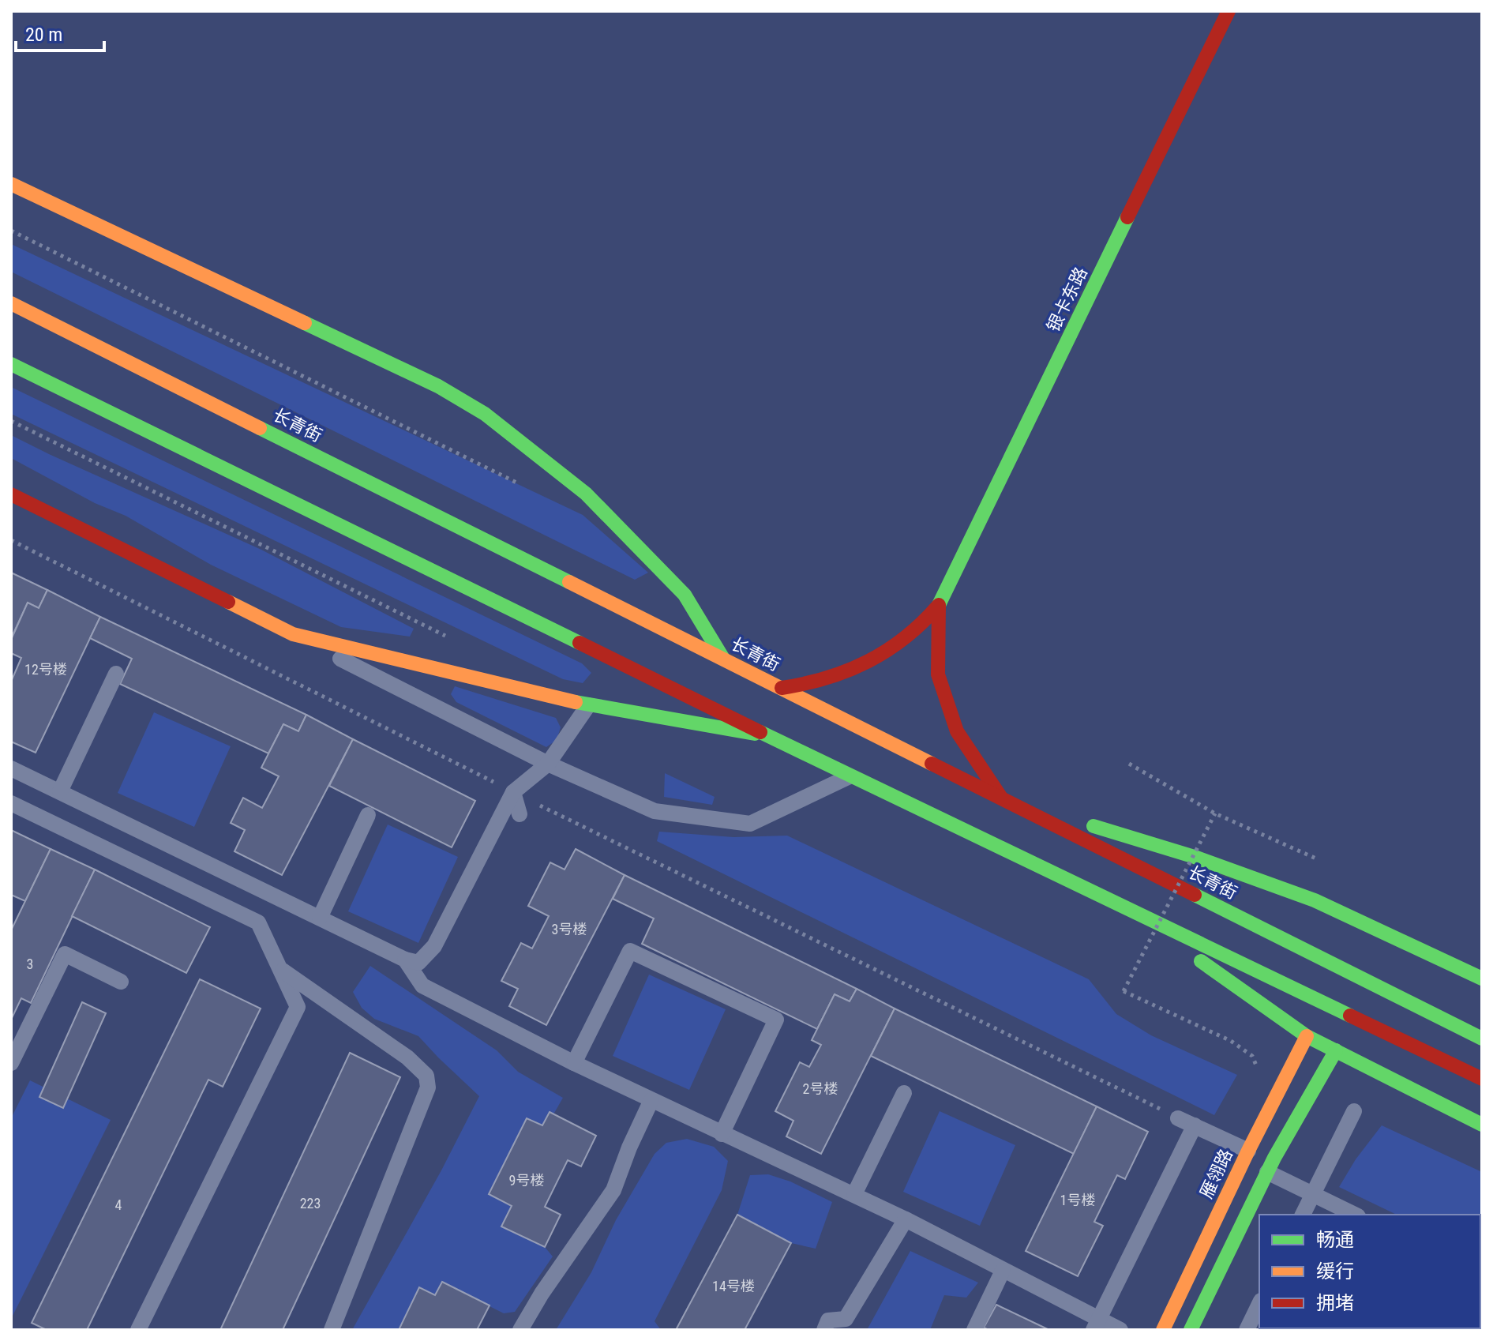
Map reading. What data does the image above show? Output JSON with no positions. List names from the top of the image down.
{
  "streets": {
    "main road": ["银卡东路", "长青街", "雁翎路"]
  },
  "house_numbers": [
    "12号楼",
    "3号楼",
    "3",
    "2号楼",
    "9号楼",
    "1号楼",
    "223",
    "4",
    "14号楼"
  ],
  "legend": ["畅通", "缓行", "拥堵"],
  "scale_bar": "20 m"
}
